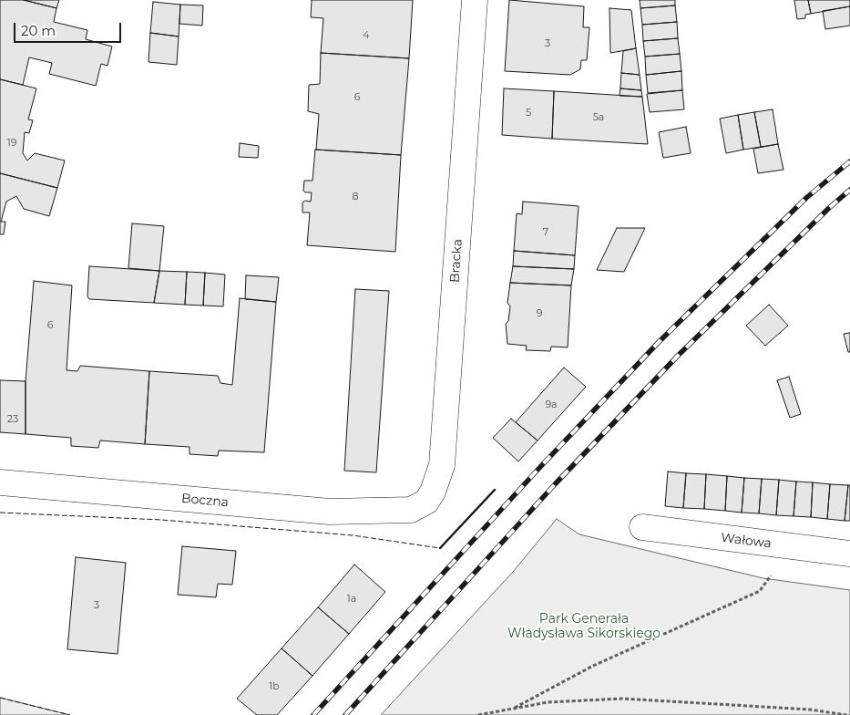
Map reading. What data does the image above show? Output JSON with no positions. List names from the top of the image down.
{
  "streets": {
    "street": ["Bracka", "Boczna", "Wałowa"]
  },
  "crossings": [
    ["Bracka", "Boczna"]
  ],
  "parks": ["Park Generała Władysława Sikorskiego"],
  "house_numbers": [
    "4",
    "3",
    "6",
    "5",
    "5a",
    "19",
    "8",
    "7",
    "9",
    "6",
    "9a",
    "23",
    "1a",
    "3",
    "1b"
  ],
  "scale_bar": "20 m"
}
